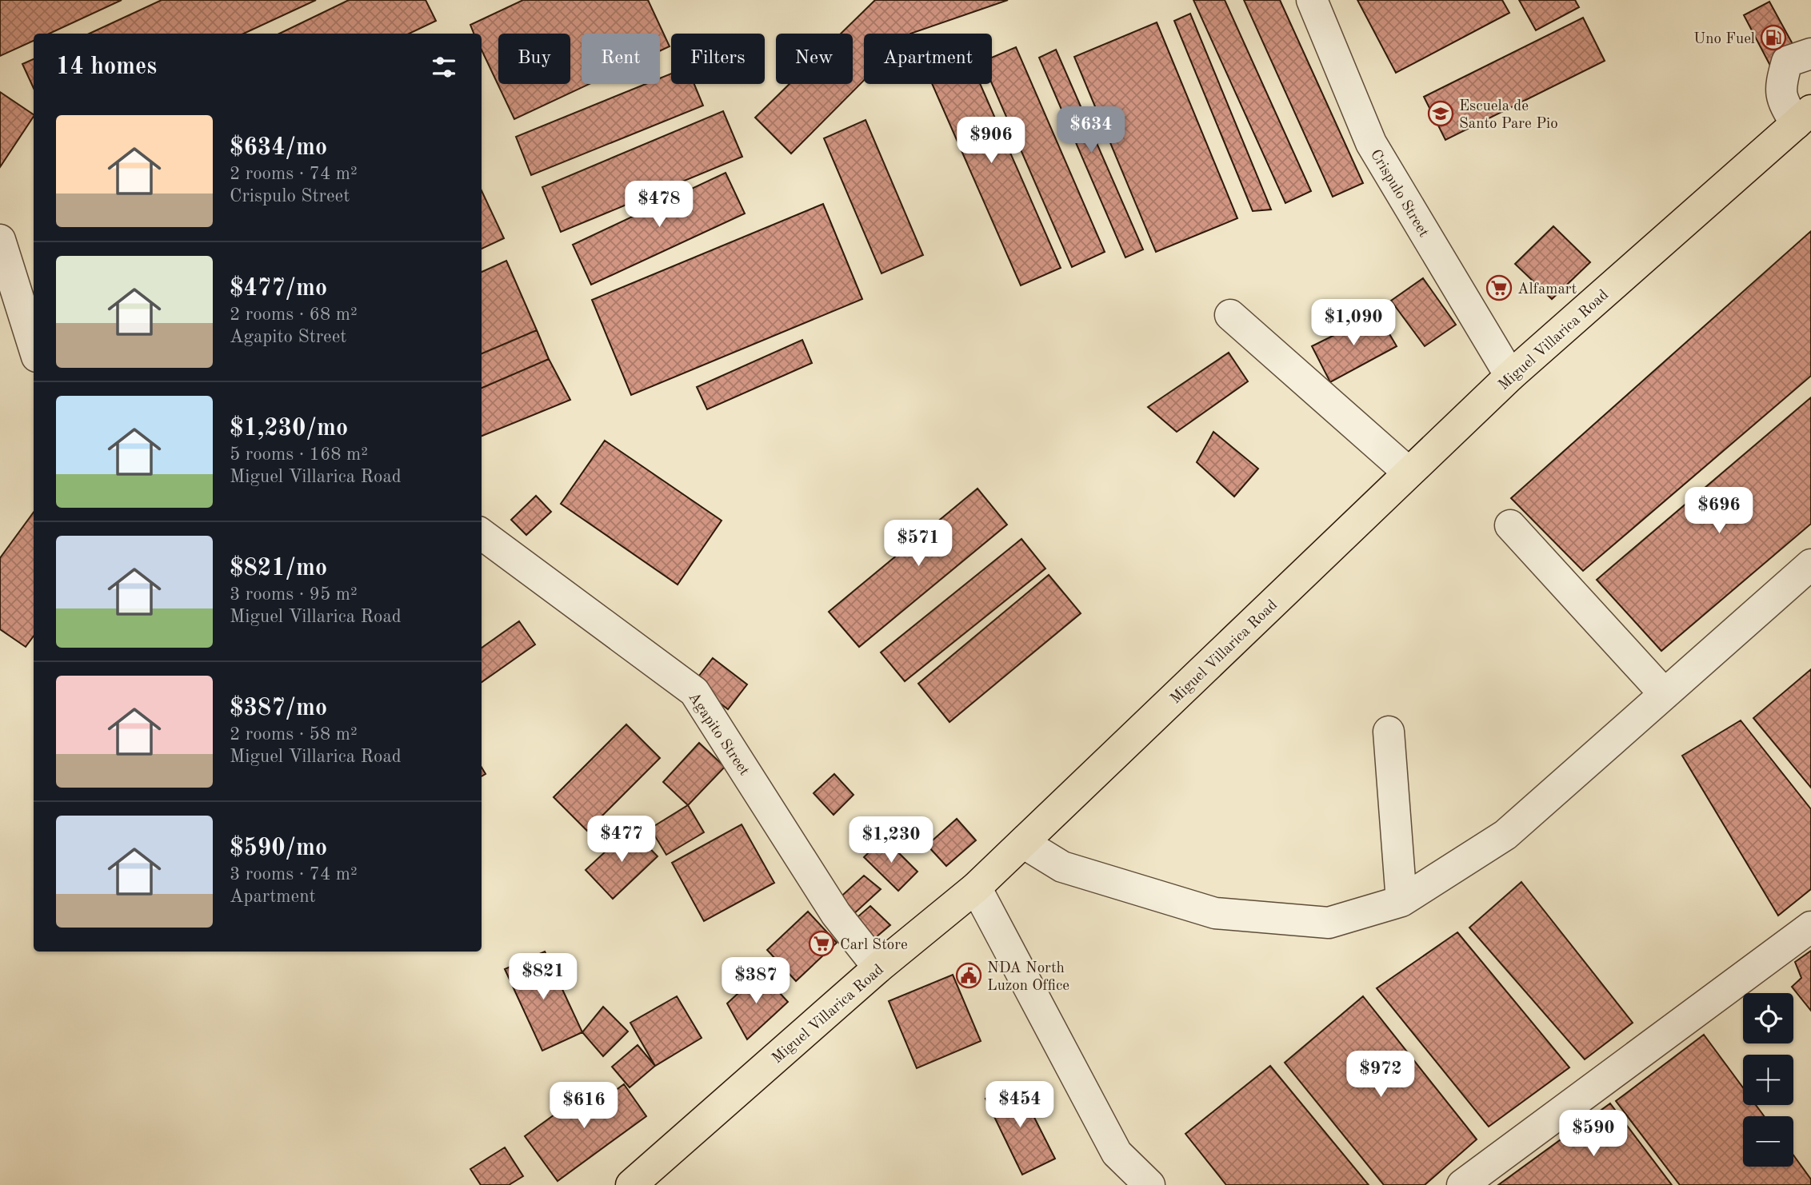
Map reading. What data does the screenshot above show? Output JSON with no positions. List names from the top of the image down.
{
  "streets": {
    "main road": ["Miguel Villarica Road"],
    "street": ["Crispulo Street", "Agapito Street"]
  },
  "crossings": [
    ["Crispulo Street", "Miguel Villarica Road"],
    ["Miguel Villarica Road", "Agapito Street"]
  ],
  "places": {
    "fuel station": ["Uno Fuel"],
    "school or university": ["Escuela de Santo Pare Pio"],
    "supermarket": ["Alfamart", "Carl Store"],
    "public building": ["NDA North Luzon Office"]
  },
  "page": {
    "chip": [
      "Buy",
      "Rent",
      "Filters",
      "New",
      "Apartment"
    ],
    "heading": "14 homes",
    "list": [
      {
        "name": "$634/mo",
        "note": "2 rooms · 74 m² · Crispulo Street"
      },
      {
        "name": "$477/mo",
        "note": "2 rooms · 68 m² · Agapito Street"
      },
      {
        "name": "$1,230/mo",
        "note": "5 rooms · 168 m² · Miguel Villarica Road"
      },
      {
        "name": "$821/mo",
        "note": "3 rooms · 95 m² · Miguel Villarica Road"
      },
      {
        "name": "$387/mo",
        "note": "2 rooms · 58 m² · Miguel Villarica Road"
      },
      {
        "name": "$590/mo",
        "note": "3 rooms · 74 m² · Apartment"
      }
    ],
    "price": [
      "$634",
      "$906",
      "$478",
      "$1,090",
      "$696",
      "$571",
      "$477",
      "$1,230",
      "$821",
      "$387",
      "$972",
      "$454",
      "$616",
      "$590"
    ],
    "map_buttons": ["+", "−"]
  }
}
